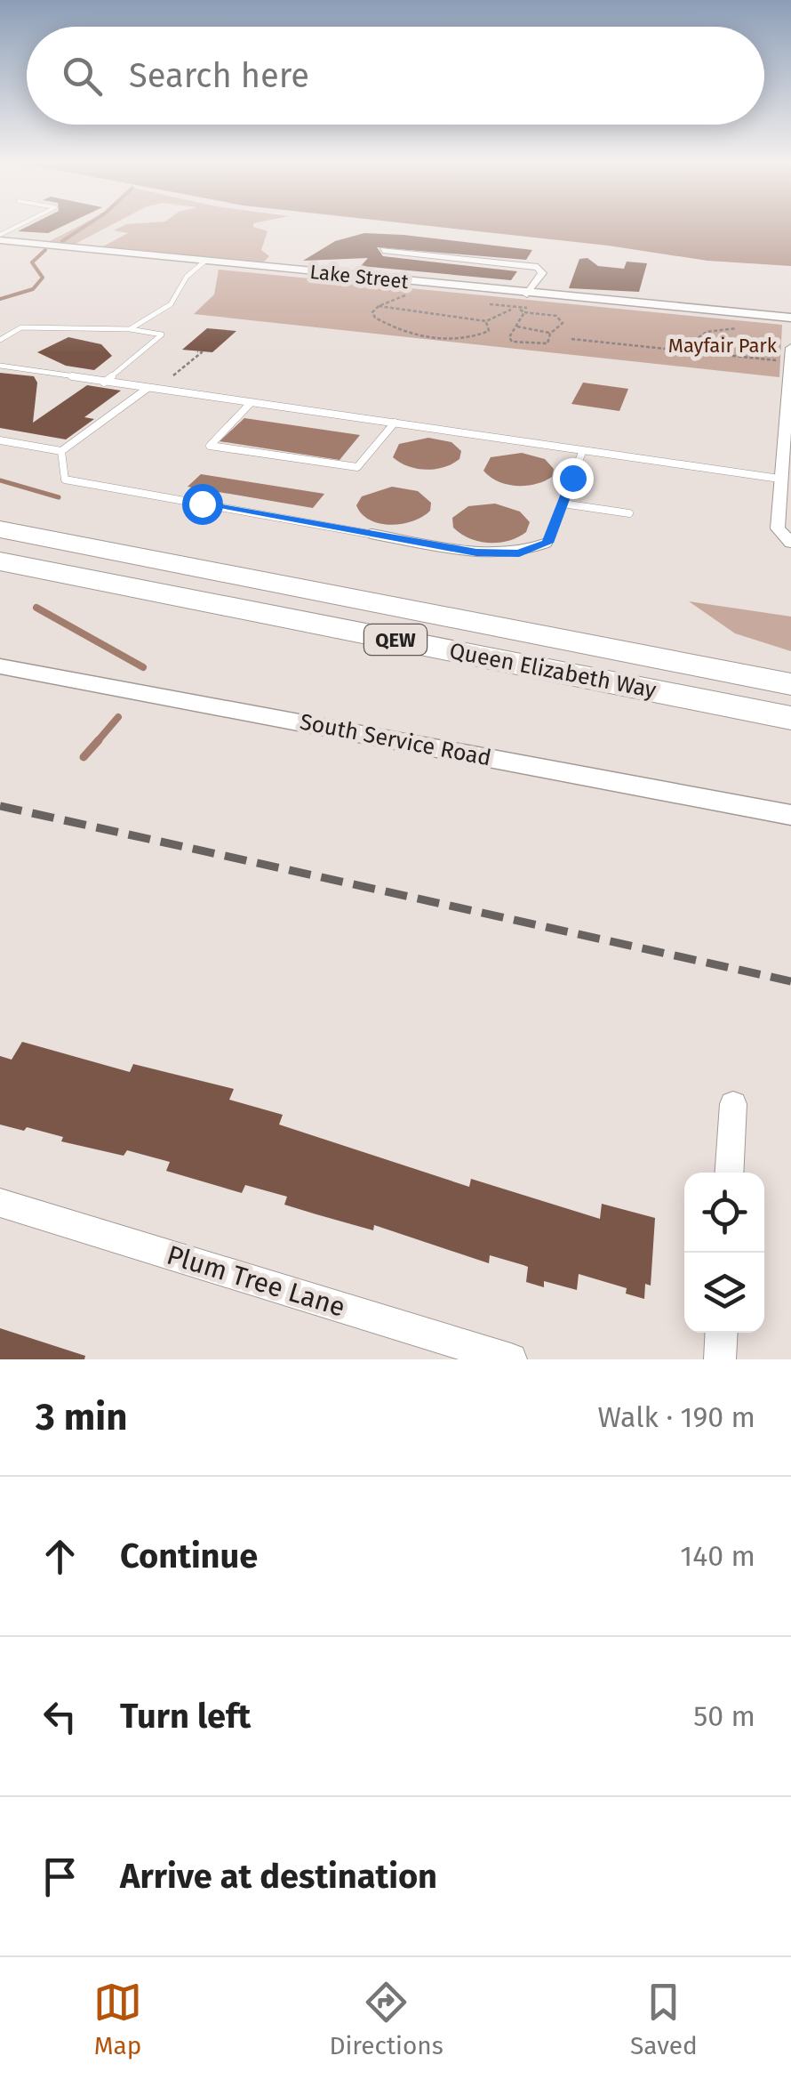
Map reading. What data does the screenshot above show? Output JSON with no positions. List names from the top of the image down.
{
  "streets": {
    "highway": ["QEW", "Queen Elizabeth Way"],
    "street": ["Lake Street", "South Service Road", "Plum Tree Lane"]
  },
  "parks": ["Mayfair Park"],
  "page": {
    "search": "Search here",
    "heading": ["3 min", "Walk · 190 m"],
    "list": [
      ["Continue", "140 m"],
      ["Turn left", "50 m"],
      "Arrive at destination"
    ],
    "nav": ["Map", "Directions", "Saved"]
  }
}
